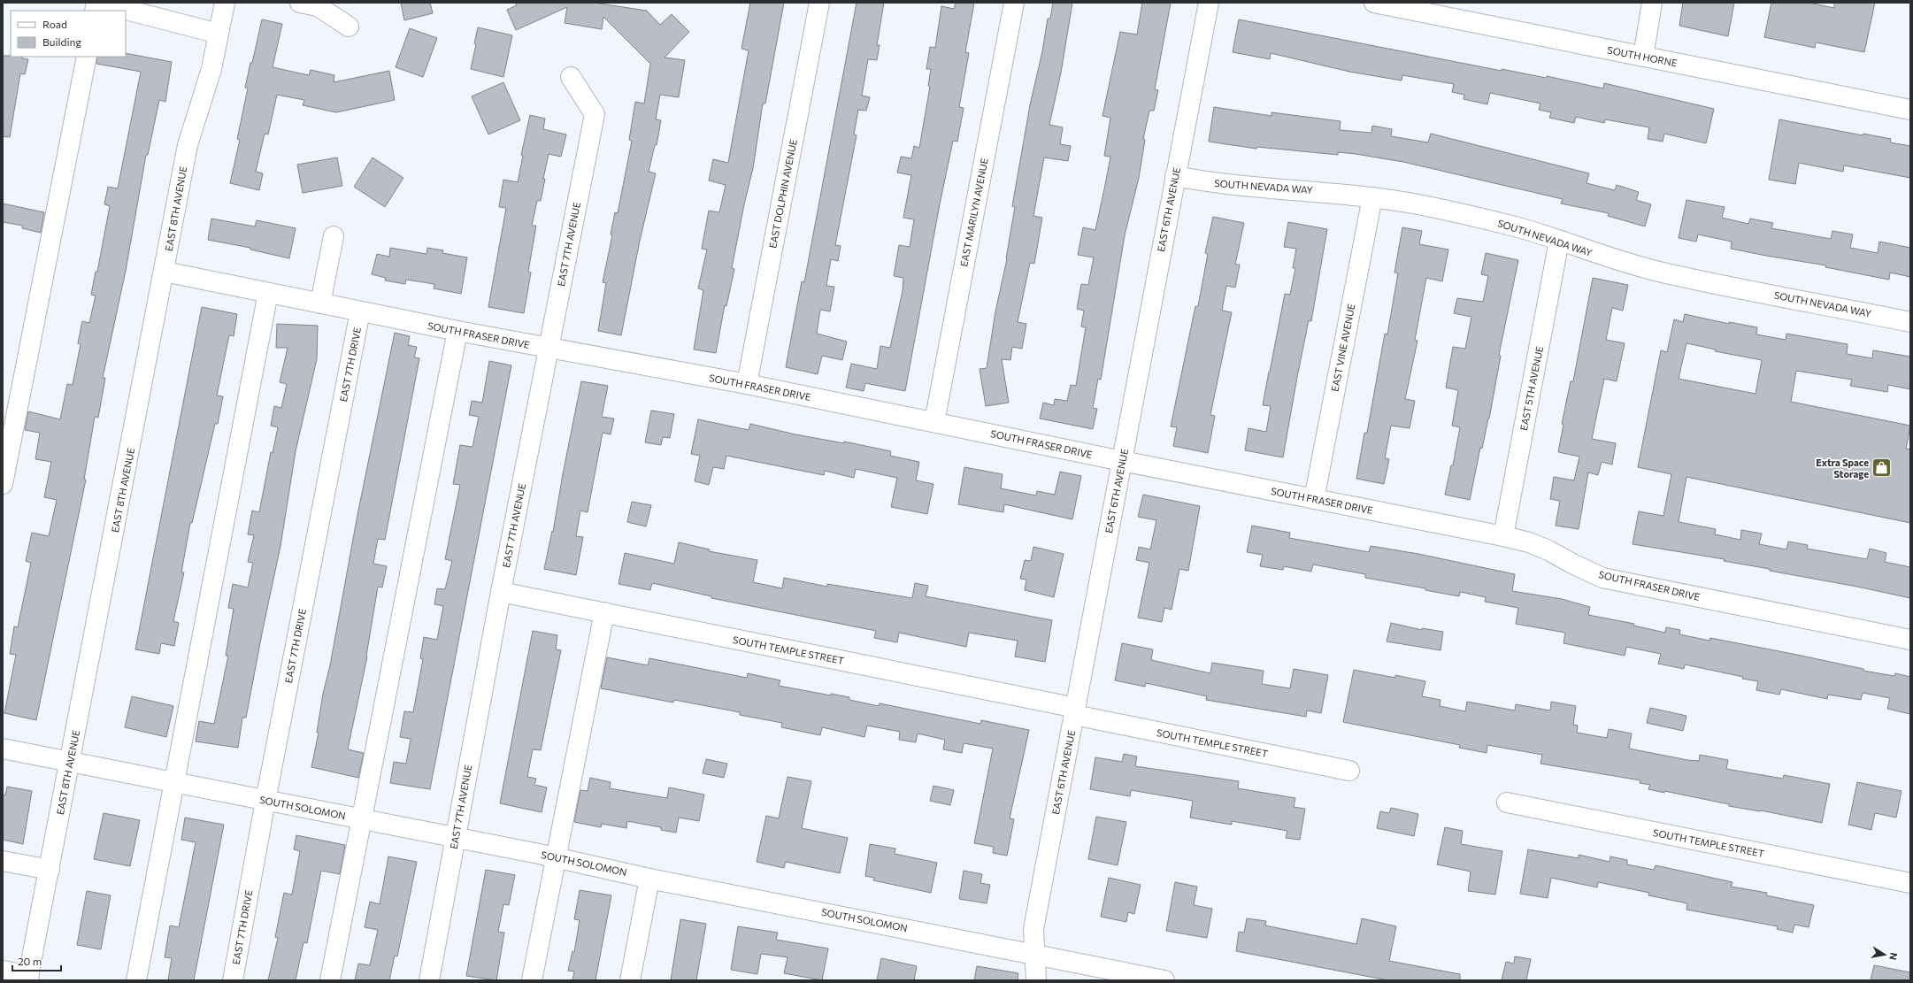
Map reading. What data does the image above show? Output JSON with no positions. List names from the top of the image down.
{
  "streets": {
    "street": [
      "SOUTH HORNE",
      "SOUTH NEVADA WAY",
      "EAST DOLPHIN AVENUE",
      "EAST 8TH AVENUE",
      "EAST 6TH AVENUE",
      "EAST MARILYN AVENUE",
      "EAST 7TH AVENUE",
      "SOUTH FRASER DRIVE",
      "EAST VINE AVENUE",
      "EAST 7TH DRIVE",
      "EAST 5TH AVENUE",
      "SOUTH TEMPLE STREET",
      "SOUTH SOLOMON"
    ]
  },
  "crossings": [
    ["SOUTH NEVADA WAY", "EAST 6TH AVENUE"],
    ["SOUTH NEVADA WAY", "EAST VINE AVENUE"],
    ["SOUTH NEVADA WAY", "EAST 5TH AVENUE"],
    ["EAST DOLPHIN AVENUE", "SOUTH FRASER DRIVE"],
    ["EAST 8TH AVENUE", "SOUTH FRASER DRIVE"],
    ["EAST 8TH AVENUE", "SOUTH SOLOMON"],
    ["EAST 6TH AVENUE", "SOUTH FRASER DRIVE"],
    ["EAST 6TH AVENUE", "SOUTH TEMPLE STREET"],
    ["EAST 6TH AVENUE", "SOUTH SOLOMON"],
    ["EAST MARILYN AVENUE", "SOUTH FRASER DRIVE"],
    ["EAST 7TH AVENUE", "SOUTH FRASER DRIVE"],
    ["EAST 7TH AVENUE", "SOUTH TEMPLE STREET"],
    ["EAST 7TH AVENUE", "SOUTH SOLOMON"],
    ["SOUTH FRASER DRIVE", "EAST VINE AVENUE"],
    ["SOUTH FRASER DRIVE", "EAST 7TH DRIVE"],
    ["SOUTH FRASER DRIVE", "EAST 5TH AVENUE"],
    ["EAST 7TH DRIVE", "SOUTH SOLOMON"]
  ],
  "places": {
    "shop": ["Extra Space Storage"]
  },
  "legend": ["Road", "Building"],
  "scale_bar": "20 m",
  "north": "right"
}
